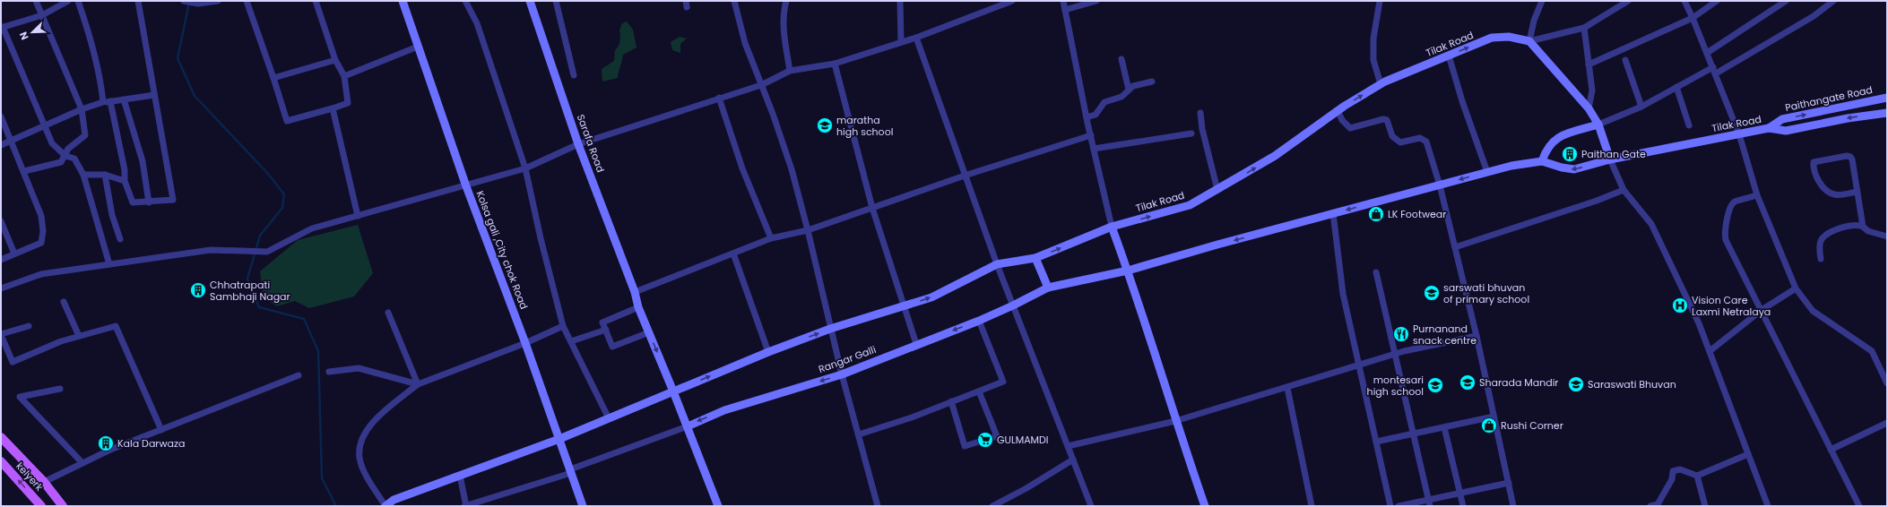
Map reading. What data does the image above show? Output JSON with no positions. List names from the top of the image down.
{
  "streets": {
    "main road": ["kelyerk"],
    "street": [
      "Tilak Road",
      "Paithangate Road",
      "Sarafa Road",
      "Kolsa gali ,City chok Road",
      "Rangar Galli"
    ]
  },
  "crossings": [
    ["Tilak Road", "Paithangate Road"],
    ["Tilak Road", "Sarafa Road"],
    ["Tilak Road", "Kolsa gali ,City chok Road"],
    ["Tilak Road", "Rangar Galli"],
    ["Sarafa Road", "Rangar Galli"]
  ],
  "one_way": ["Tilak Road", "Rangar Galli"],
  "places": {
    "school or university": [
      "maratha high school",
      "sarswati bhuvan of primary school",
      "Sharada Mandir",
      "Saraswati Bhuvan",
      "montesari high school"
    ],
    "building": ["Paithan Gate", "Chhatrapati Sambhaji Nagar", "Kala Darwaza"],
    "shop": ["LK Footwear", "Rushi Corner"],
    "hospital": ["Vision Care Laxmi Netralaya"],
    "restaurant": ["Purnanand snack centre"],
    "supermarket": ["GULMAMDI"]
  },
  "north": "bottom left"
}
